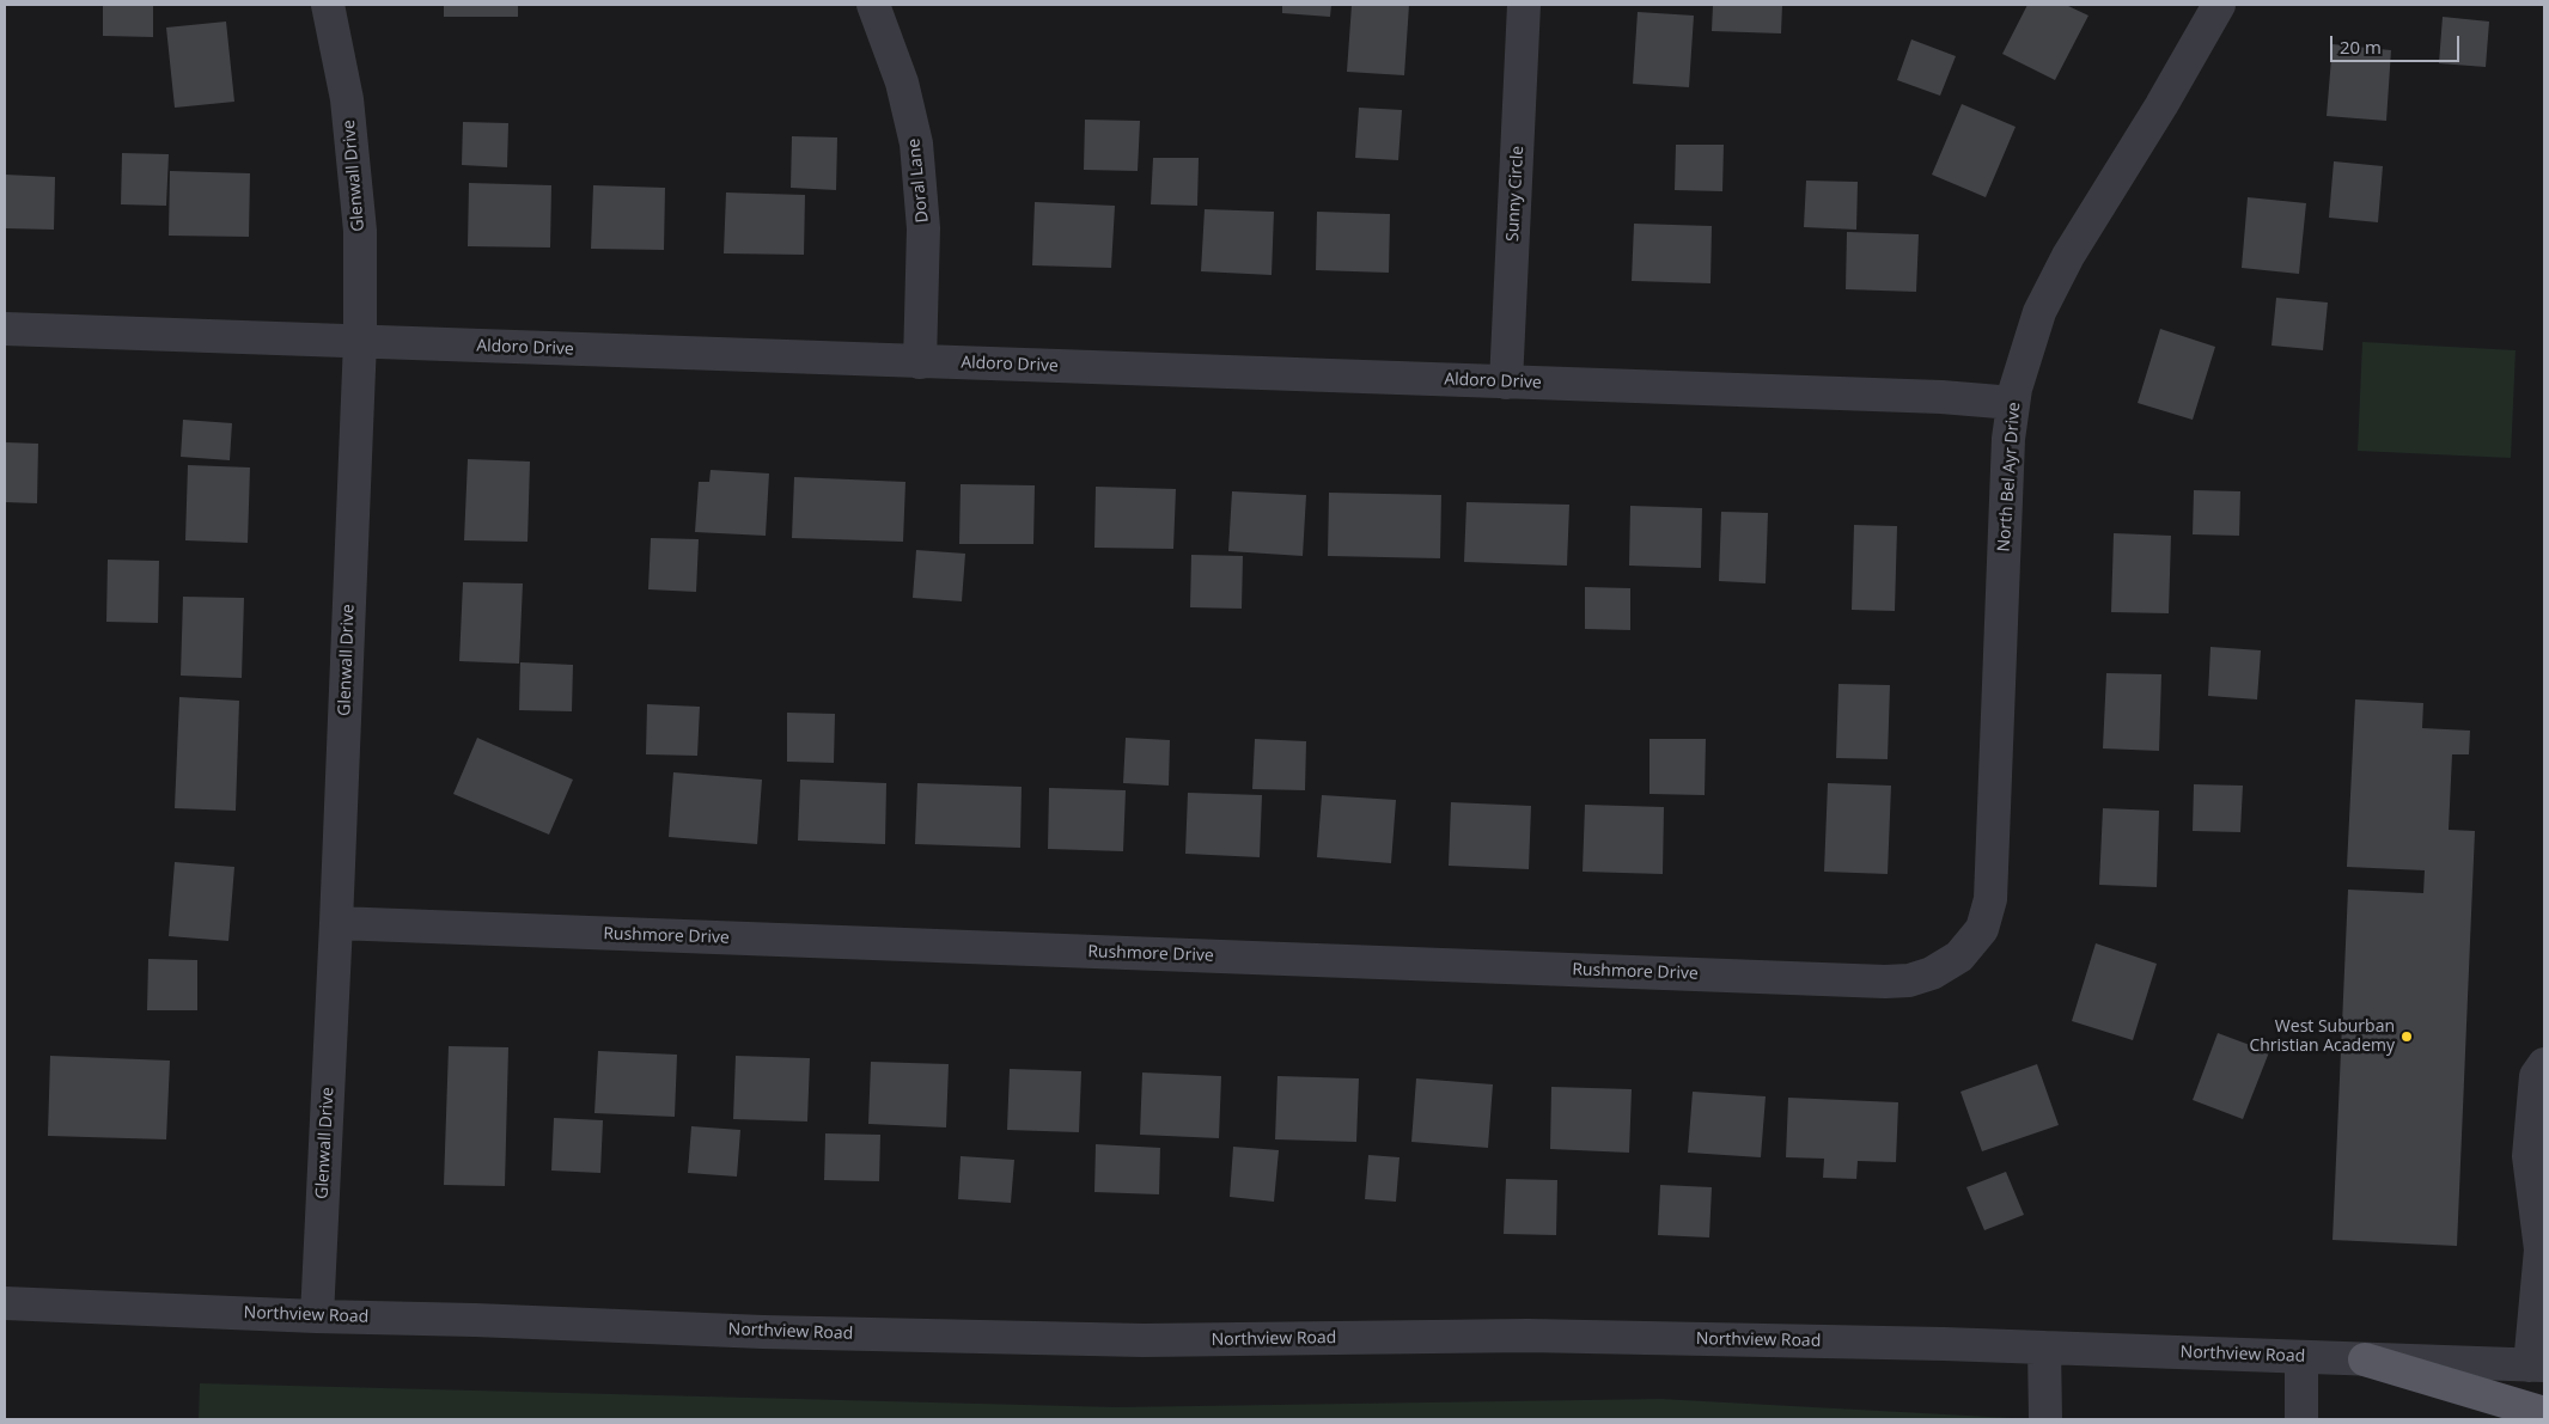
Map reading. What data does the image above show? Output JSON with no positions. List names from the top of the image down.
{
  "streets": {
    "street": [
      "Glenwall Drive",
      "Doral Lane",
      "Sunny Circle",
      "Aldoro Drive",
      "North Bel Ayr Drive",
      "Rushmore Drive",
      "Northview Road"
    ]
  },
  "crossings": [
    ["Glenwall Drive", "Aldoro Drive"],
    ["Glenwall Drive", "Rushmore Drive"],
    ["Glenwall Drive", "Northview Road"],
    ["Doral Lane", "Aldoro Drive"],
    ["Sunny Circle", "Aldoro Drive"],
    ["Aldoro Drive", "North Bel Ayr Drive"],
    ["North Bel Ayr Drive", "Rushmore Drive"]
  ],
  "places": ["West Suburban Christian Academy"],
  "scale_bar": "20 m"
}
